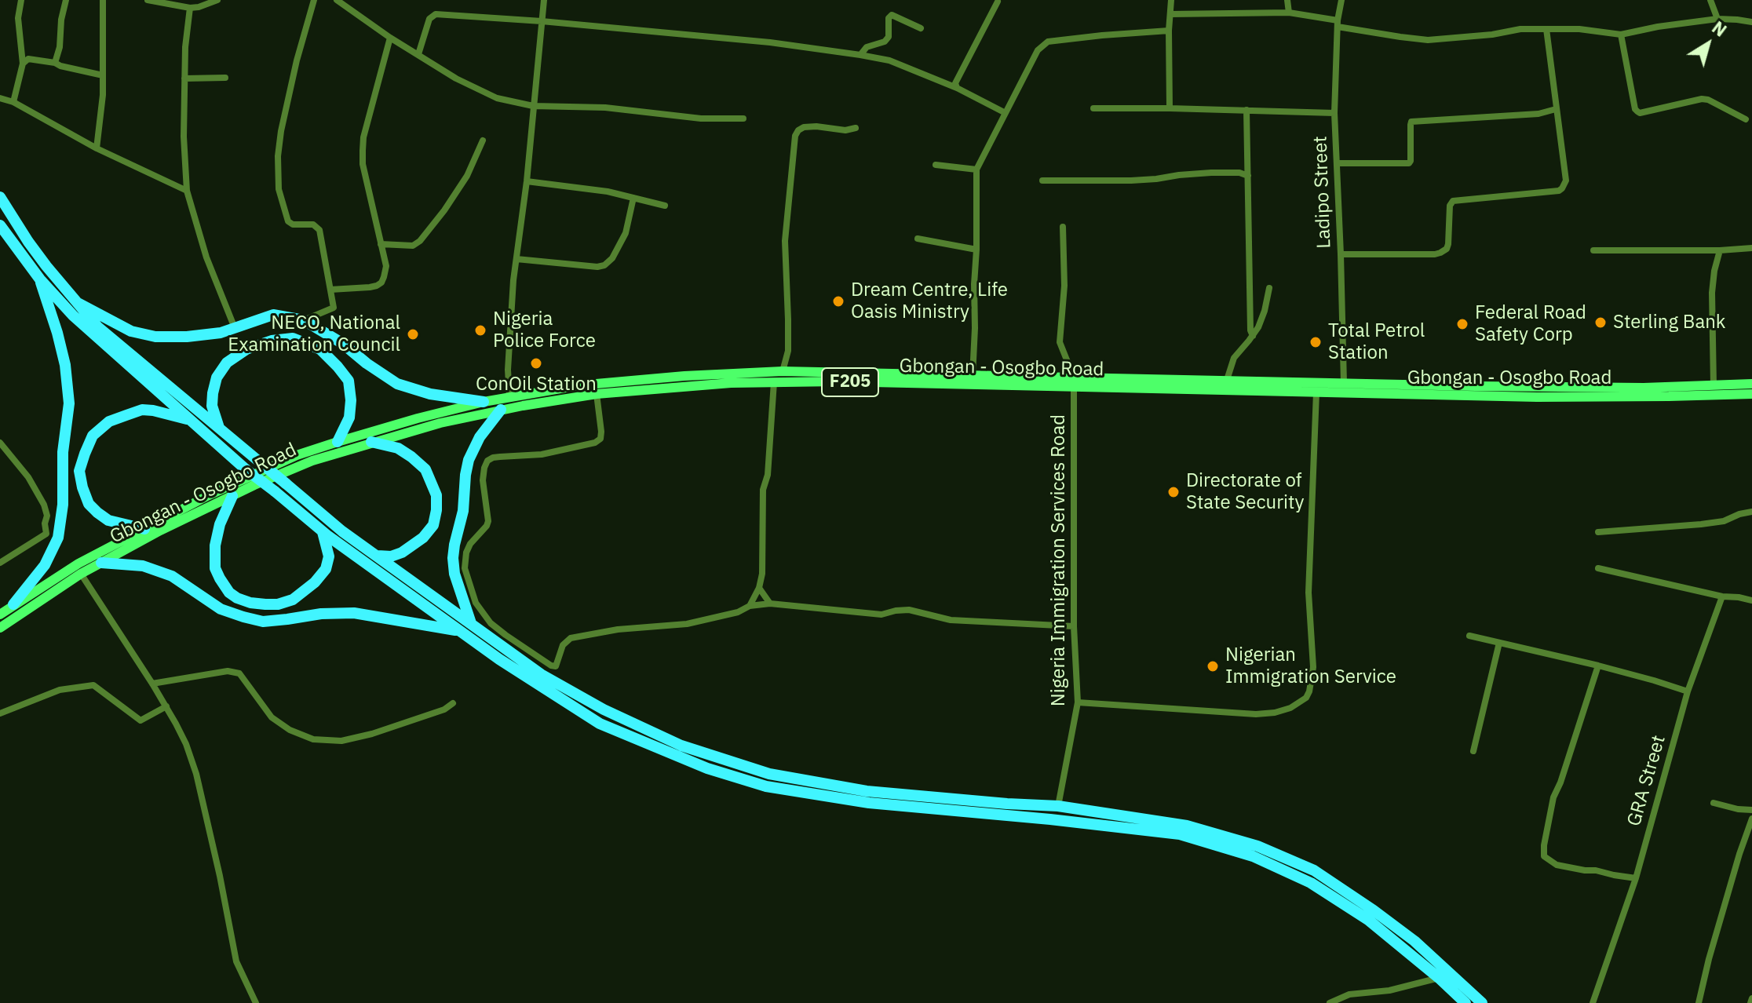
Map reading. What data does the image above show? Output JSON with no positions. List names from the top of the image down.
{
  "streets": {
    "main road": ["Gbongan - Osogbo Road", "F205"],
    "street": ["Ladipo Street", "Nigeria Immigration Services Road", "GRA Street"]
  },
  "crossings": [
    ["Ladipo Street", "Gbongan - Osogbo Road"],
    ["Gbongan - Osogbo Road", "Nigeria Immigration Services Road"]
  ],
  "places": [
    "Dream Centre, Life Oasis Ministry",
    "Sterling Bank",
    "Federal Road Safety Corp",
    "Nigeria Police Force",
    "NECO, National Examination Council",
    "Total Petrol Station",
    "ConOil Station",
    "Directorate of State Security",
    "Nigerian Immigration Service"
  ],
  "north": "top right"
}
